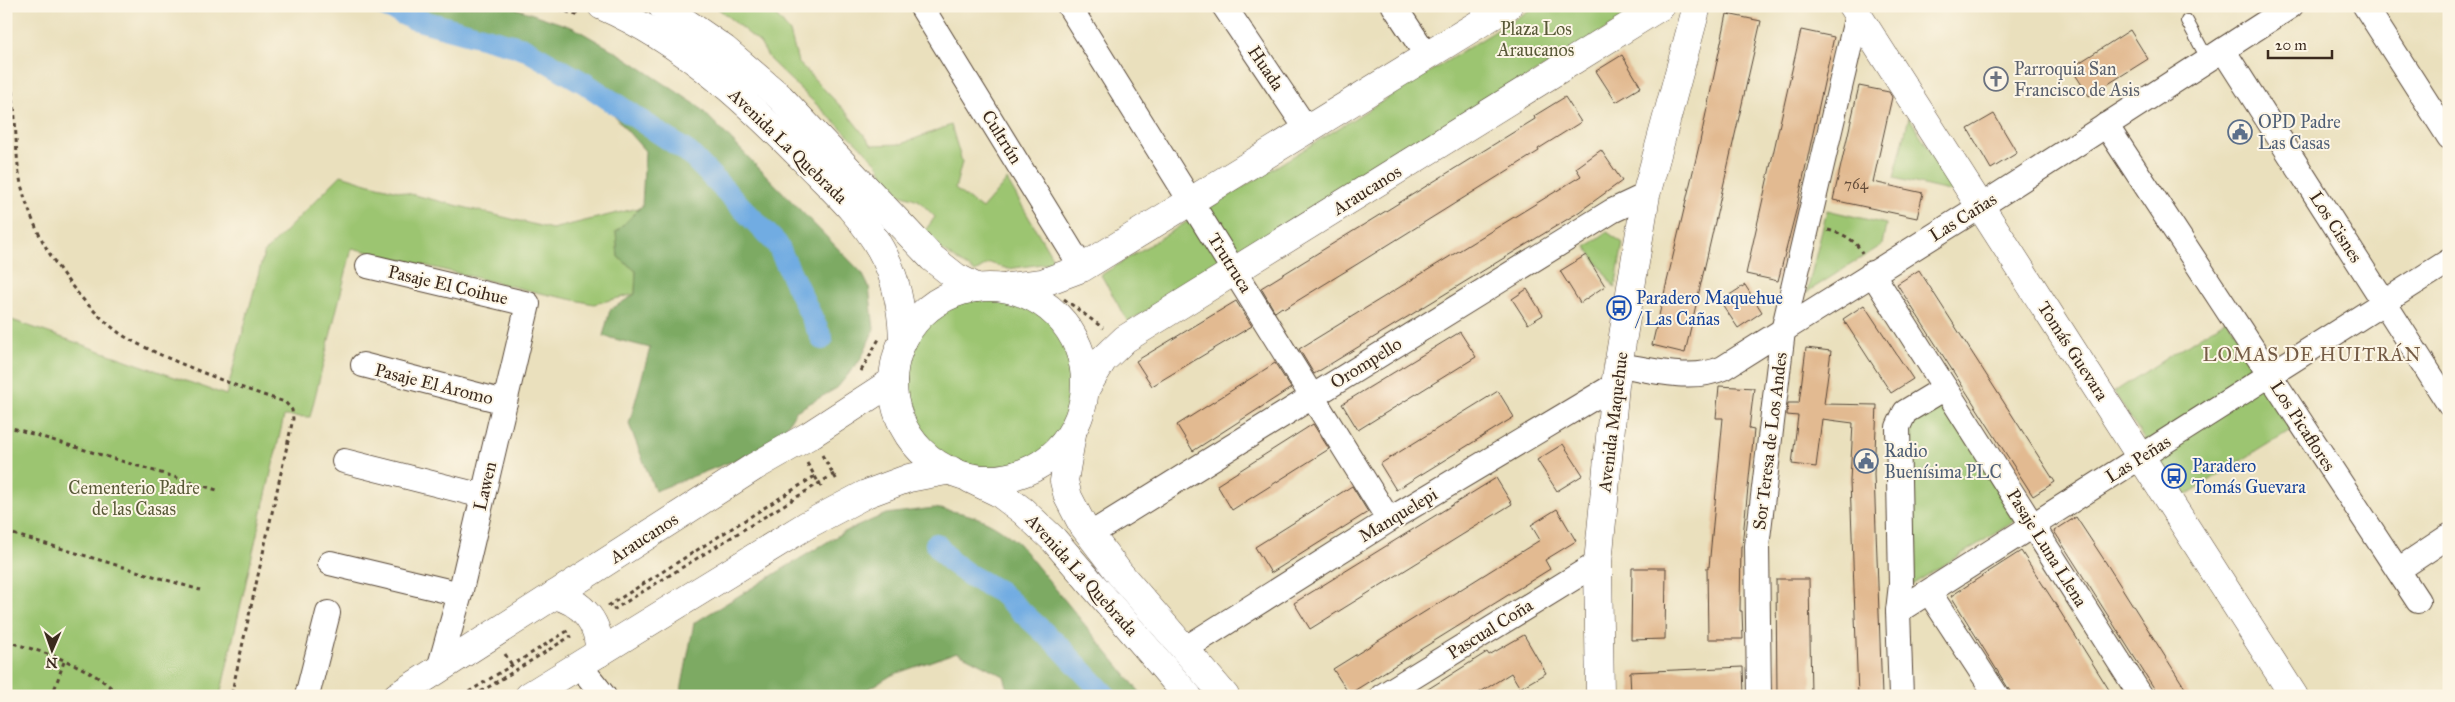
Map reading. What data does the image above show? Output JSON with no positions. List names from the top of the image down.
{
  "streets": {
    "main road": [
      "Avenida La Quebrada",
      "Araucanos",
      "Tomás Guevara",
      "Avenida Maquehue"
    ],
    "street": [
      "Huada",
      "Cultrún",
      "Las Cañas",
      "Los Cisnes",
      "Trutruca",
      "Pasaje El Coihue",
      "Orompello",
      "Pasaje El Aromo",
      "Los Picaflores",
      "Sor Teresa de Los Andes",
      "Las Peñas",
      "Lawen",
      "Manquelepi",
      "Pasaje Luna Llena",
      "Pascual Coña"
    ]
  },
  "crossings": [
    ["Avenida La Quebrada", "Araucanos"],
    ["Avenida La Quebrada", "Orompello"],
    ["Avenida La Quebrada", "Manquelepi"],
    ["Araucanos", "Trutruca"],
    ["Araucanos", "Lawen"],
    ["Las Cañas", "Los Cisnes"],
    ["Las Cañas", "Tomás Guevara"],
    ["Las Cañas", "Avenida Maquehue"],
    ["Las Cañas", "Los Picaflores"],
    ["Las Cañas", "Sor Teresa de Los Andes"],
    ["Las Cañas", "Manquelepi"],
    ["Las Cañas", "Pasaje Luna Llena"],
    ["Los Cisnes", "Las Peñas"],
    ["Trutruca", "Orompello"],
    ["Trutruca", "Manquelepi"],
    ["Pasaje El Coihue", "Lawen"],
    ["Tomás Guevara", "Sor Teresa de Los Andes"],
    ["Tomás Guevara", "Las Peñas"],
    ["Orompello", "Avenida Maquehue"],
    ["Pasaje El Aromo", "Lawen"],
    ["Avenida Maquehue", "Manquelepi"],
    ["Avenida Maquehue", "Pascual Coña"],
    ["Los Picaflores", "Las Peñas"],
    ["Las Peñas", "Pasaje Luna Llena"]
  ],
  "districts": ["LOMAS DE HUITRÁN"],
  "parks": ["Plaza Los Araucanos", "Cementerio Padre de las Casas"],
  "places": {
    "church": ["Parroquia San Francisco de Asis"],
    "public building": ["OPD Padre Las Casas", "Radio Buenísima PLC"],
    "bus stop": ["Paradero Maquehue / Las Cañas", "Paradero Tomás Guevara"]
  },
  "house_numbers": ["764"],
  "scale_bar": "20 m",
  "north": "bottom"
}
